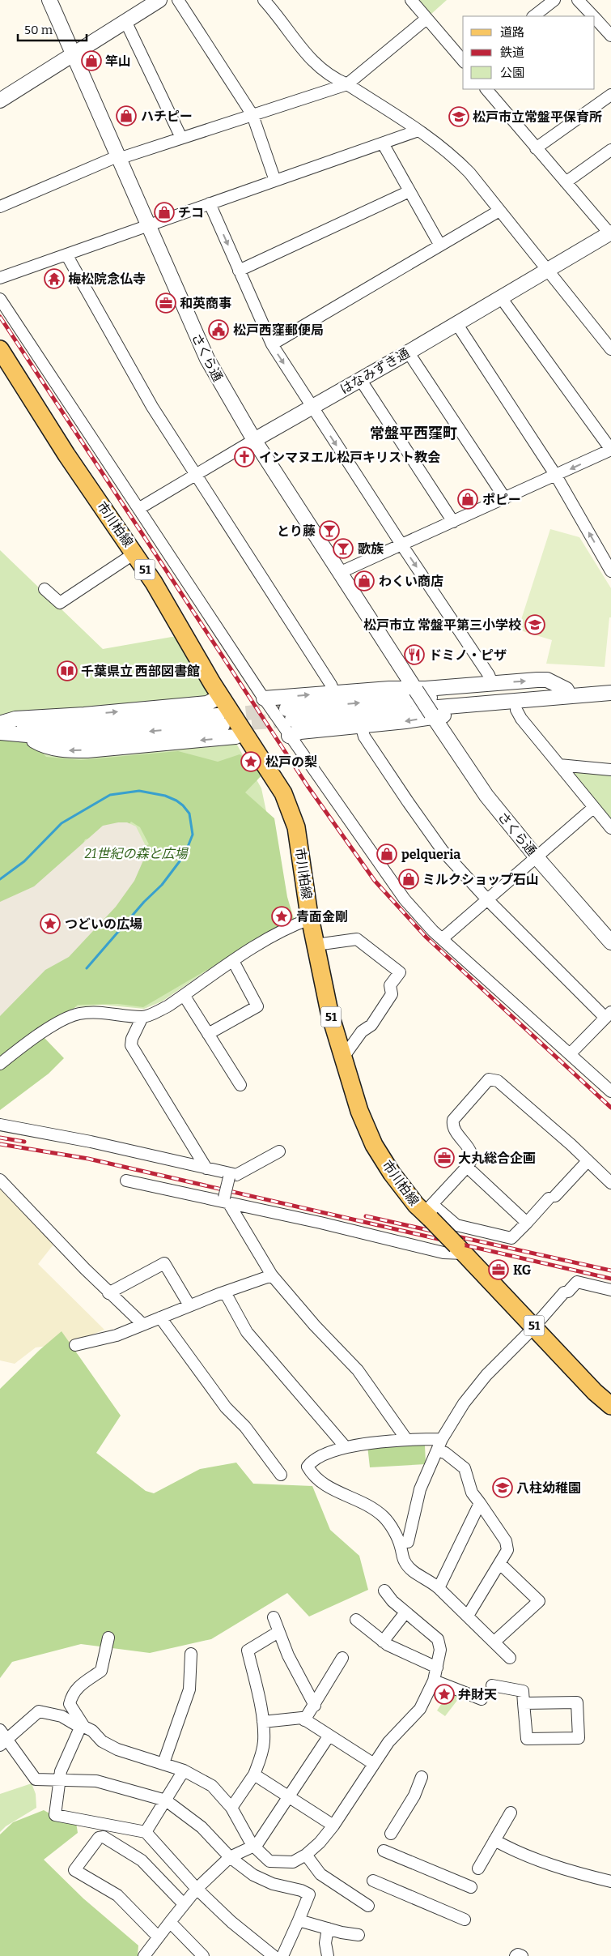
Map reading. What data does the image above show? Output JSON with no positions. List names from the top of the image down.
{
  "streets": {
    "main road": ["市川柏線", "51"],
    "street": ["さくら通", "はなみずき通"]
  },
  "crossings": [
    ["さくら通", "はなみずき通"]
  ],
  "districts": ["常盤平西窪町"],
  "parks": ["21世紀の森と広場"],
  "places": {
    "shop": [
      "竿山",
      "ハチピー",
      "チコ",
      "ポピー",
      "わくい商店",
      "pelqueria",
      "ミルクショップ石山"
    ],
    "school or university": ["松戸市立常盤平保育所", "松戸市立 常盤平第三小学校", "八柱幼稚園"],
    "temple": ["梅松院念仏寺"],
    "office": ["和英商事", "大丸総合企画", "KG"],
    "public building": ["松戸西窪郵便局"],
    "church": ["インマヌエル松戸キリスト教会"],
    "bar": ["とり藤", "歌族"],
    "restaurant": ["ドミノ・ピザ"],
    "library": ["千葉県立 西部図書館"],
    "place": [
      "松戸の梨",
      "青面金剛",
      "つどいの広場",
      "弁財天"
    ]
  },
  "legend": ["道路", "鉄道", "公園"],
  "scale_bar": "50 m"
}
